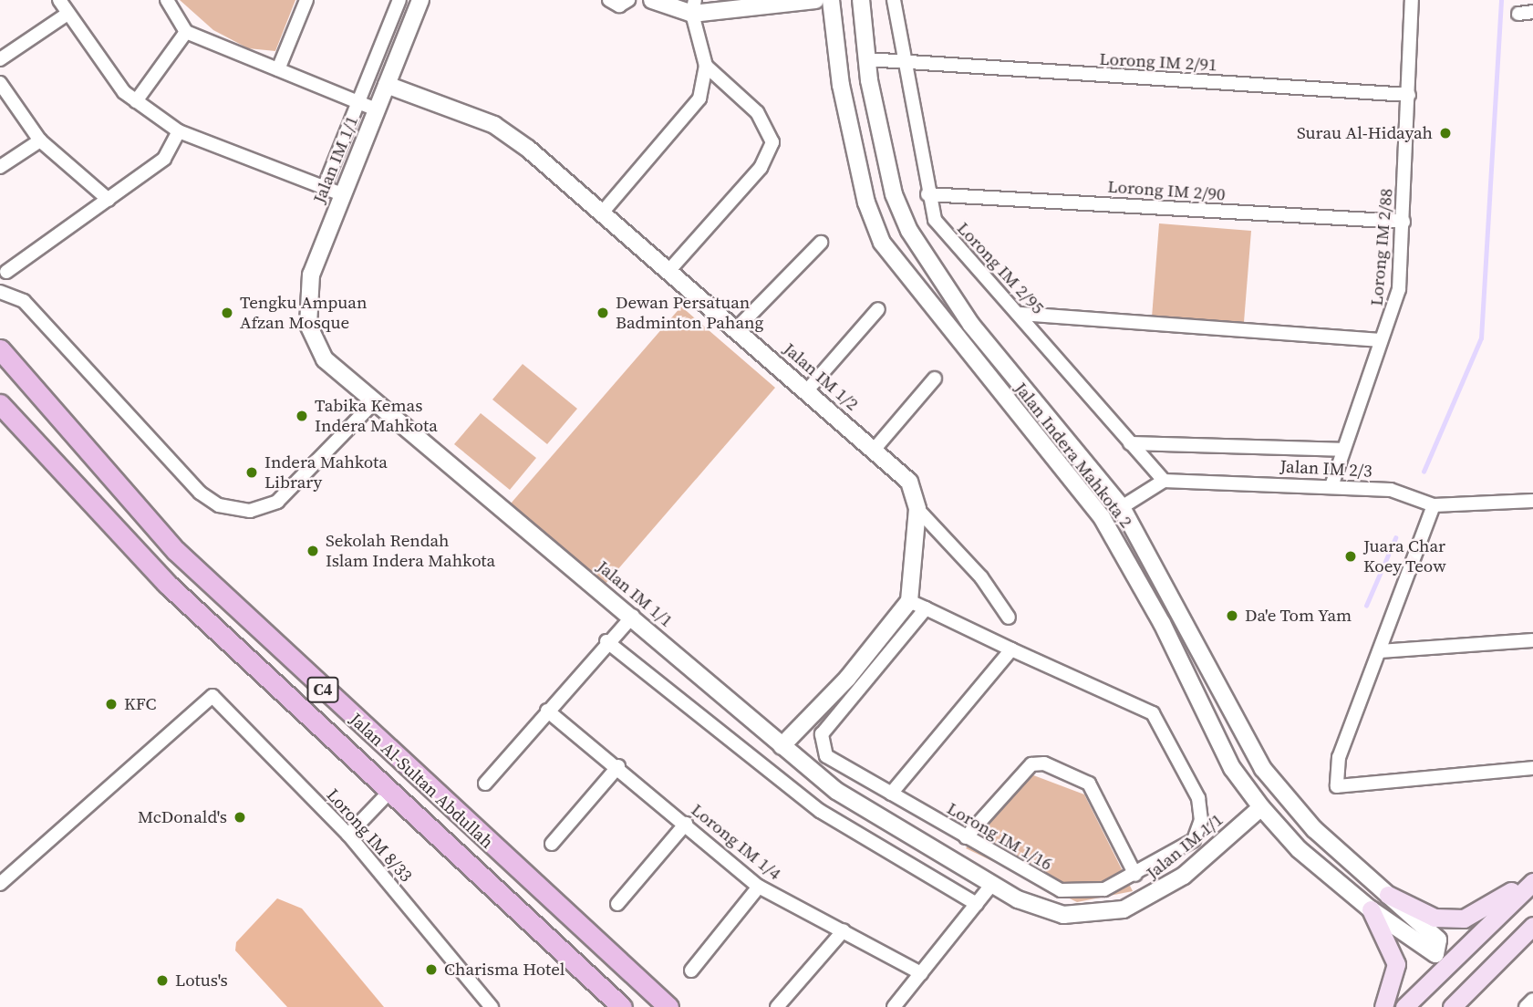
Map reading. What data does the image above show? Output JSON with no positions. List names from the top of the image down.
{
  "streets": {
    "main road": ["C4", "Jalan Al-Sultan Abdullah"],
    "street": [
      "Lorong IM 2/91",
      "Jalan IM 1/1",
      "Lorong IM 2/90",
      "Lorong IM 2/88",
      "Lorong IM 2/95",
      "Jalan IM 1/2",
      "Jalan Indera Mahkota 2",
      "Jalan IM 2/3",
      "Lorong IM 8/33",
      "Lorong IM 1/16",
      "Lorong IM 1/4"
    ]
  },
  "crossings": [
    ["Lorong IM 2/91", "Lorong IM 2/88"],
    ["Lorong IM 2/91", "Lorong IM 2/95"],
    ["Lorong IM 2/91", "Jalan Indera Mahkota 2"],
    ["Jalan IM 1/1", "Jalan IM 1/2"],
    ["Jalan IM 1/1", "Jalan Indera Mahkota 2"],
    ["Lorong IM 2/90", "Lorong IM 2/88"],
    ["Lorong IM 2/90", "Lorong IM 2/95"],
    ["Lorong IM 2/88", "Jalan IM 2/3"],
    ["Lorong IM 2/95", "Jalan IM 2/3"],
    ["Jalan IM 1/2", "Lorong IM 1/16"]
  ],
  "places": [
    "Surau Al-Hidayah",
    "Tengku Ampuan Afzan Mosque",
    "Dewan Persatuan Badminton Pahang",
    "Tabika Kemas Indera Mahkota",
    "Indera Mahkota Library",
    "Sekolah Rendah Islam Indera Mahkota",
    "Juara Char Koey Teow",
    "Da'e Tom Yam",
    "KFC",
    "McDonald's",
    "Charisma Hotel",
    "Lotus's"
  ]
}
